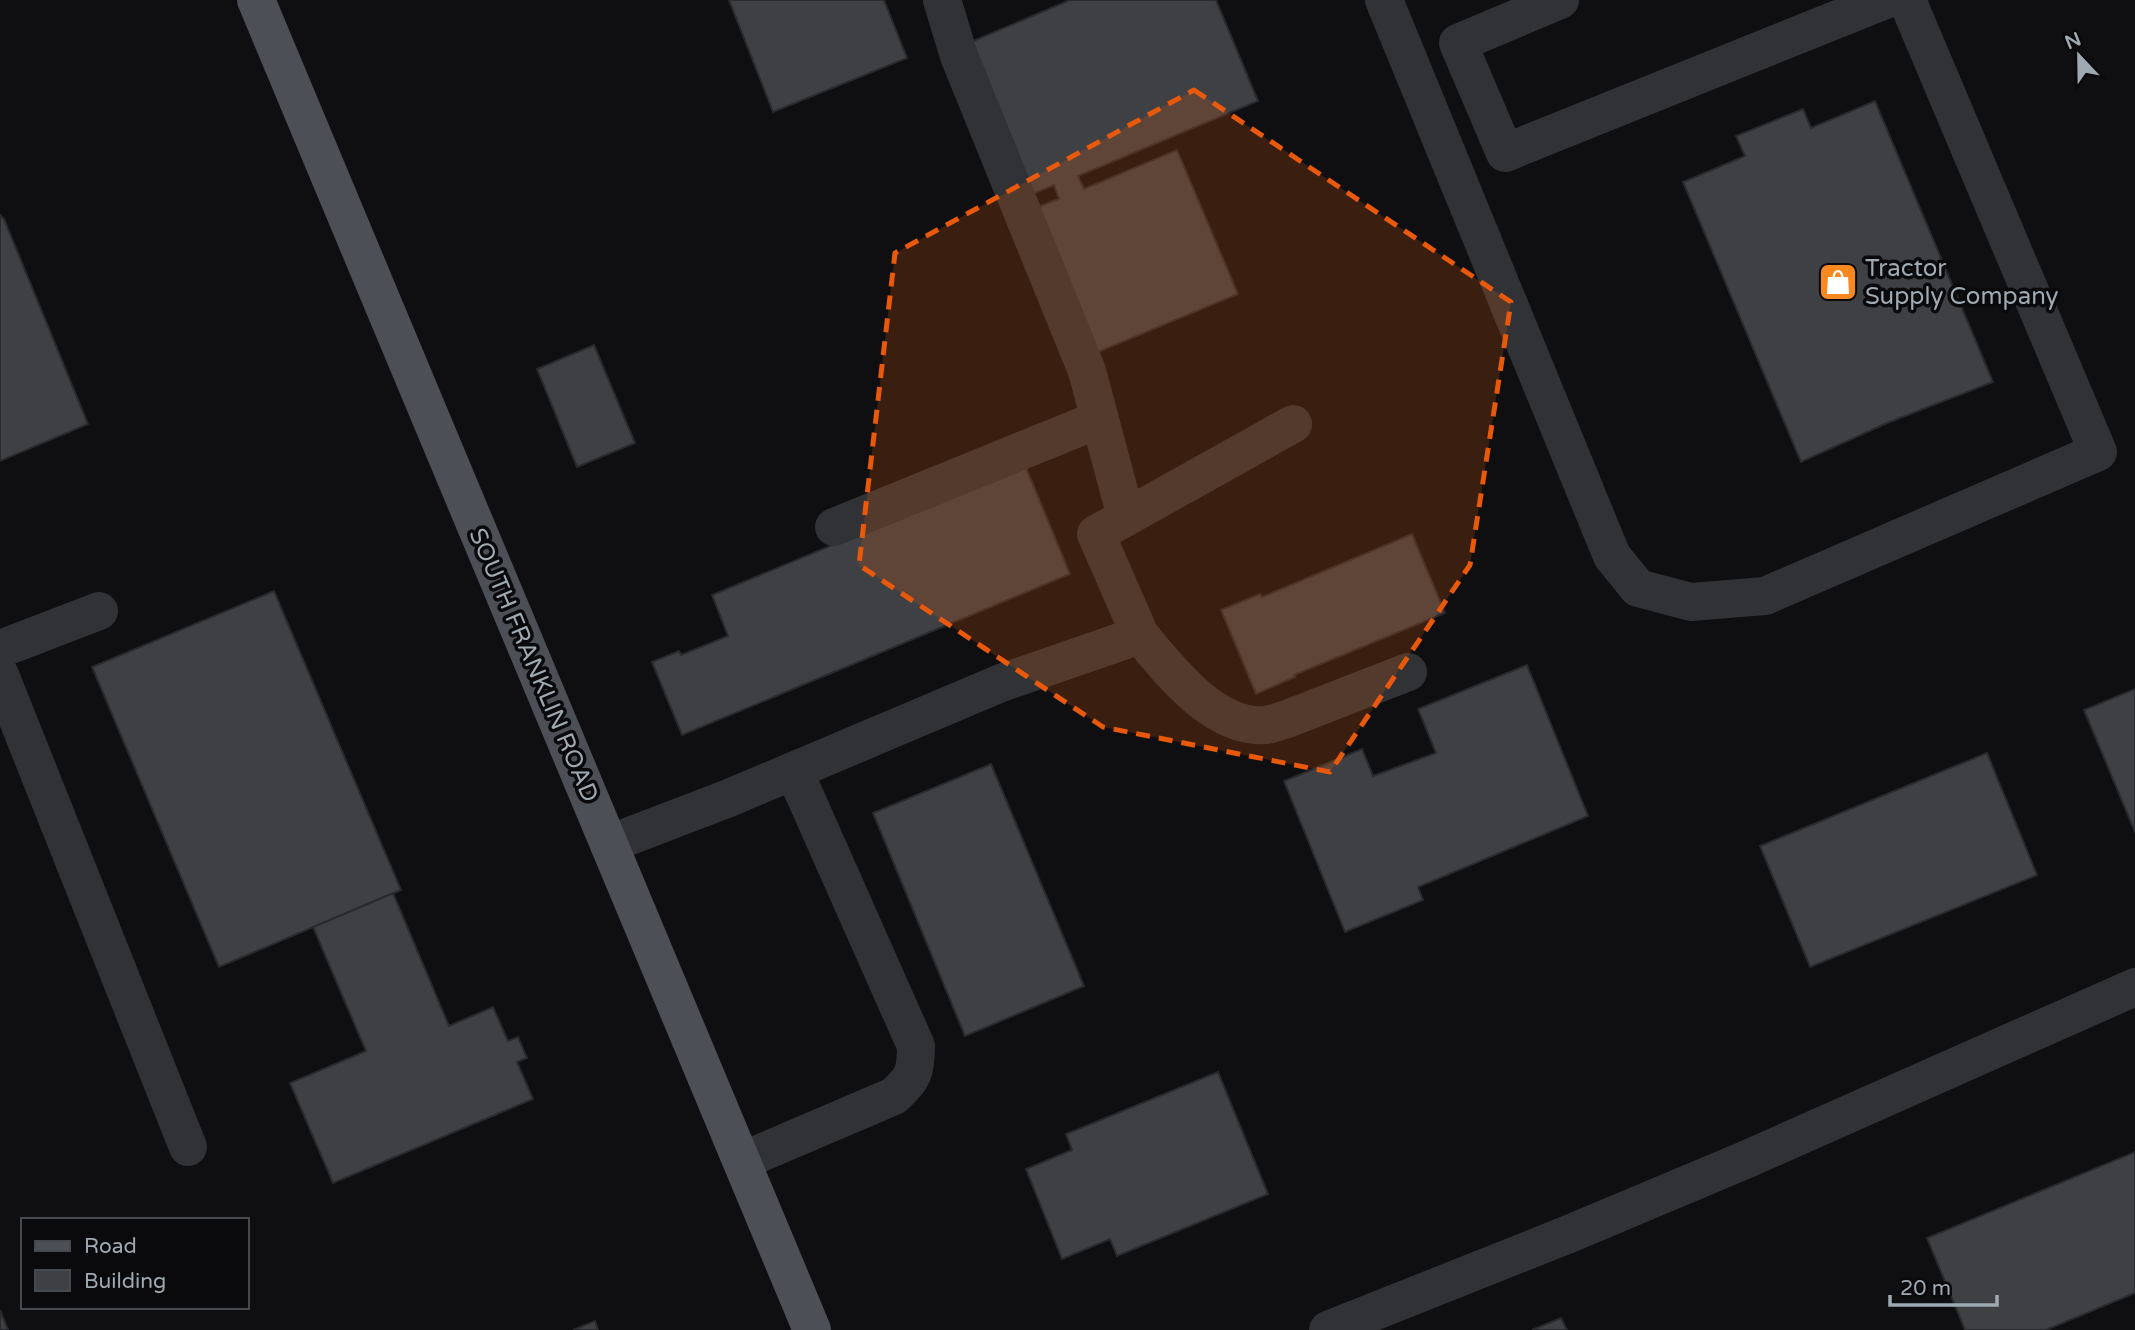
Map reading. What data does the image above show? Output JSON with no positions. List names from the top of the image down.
{
  "streets": {
    "main road": ["SOUTH FRANKLIN ROAD"]
  },
  "places": {
    "shop": ["Tractor Supply Company"]
  },
  "legend": ["Road", "Building"],
  "scale_bar": "20 m",
  "north": "top"
}
